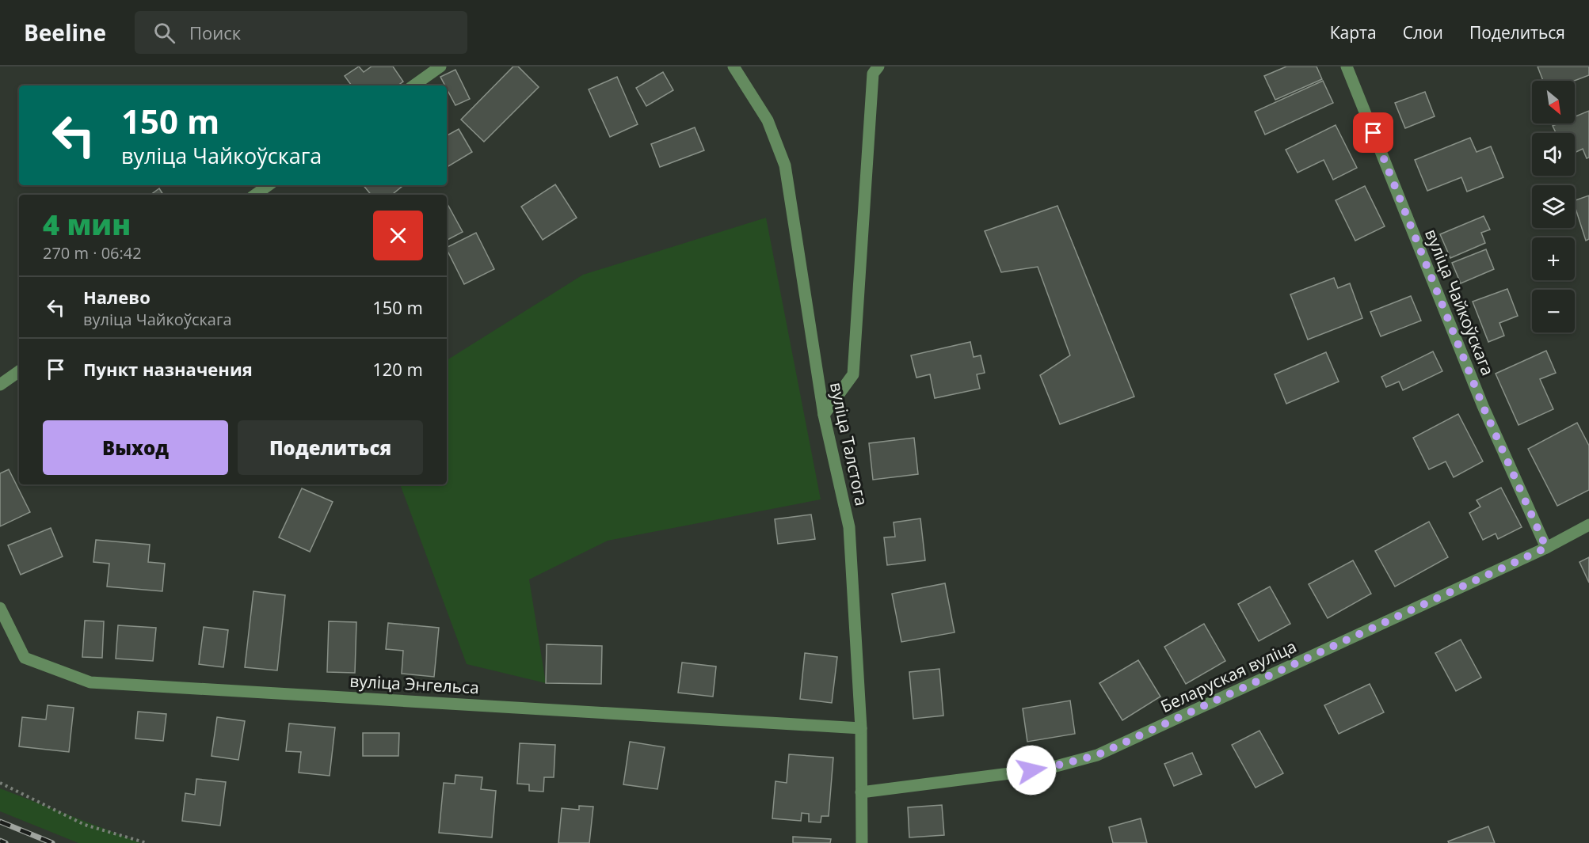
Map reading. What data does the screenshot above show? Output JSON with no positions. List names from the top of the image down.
{
  "streets": {
    "street": [
      "вуліца Чайкоўскага",
      "вуліца Талстога",
      "Беларуская вуліца",
      "вуліца Энгельса"
    ]
  },
  "crossings": [
    ["вуліца Чайкоўскага", "Беларуская вуліца"],
    ["вуліца Талстога", "Беларуская вуліца"],
    ["вуліца Талстога", "вуліца Энгельса"]
  ],
  "north": "bottom right",
  "page": {
    "header": "Beeline",
    "search": "Поиск",
    "nav": ["Карта", "Слои", "Поделиться"],
    "map_buttons": ["+", "−"],
    "turn": ["150 m", "вуліца Чайкоўскага"],
    "heading": ["4 мин", "270 m · 06:42"],
    "list": [
      {
        "name": "Налево",
        "note": "вуліца Чайкоўскага",
        "value": "150 m"
      },
      {
        "name": "Пункт назначения",
        "value": "120 m"
      }
    ],
    "buttons": ["Выход", "Поделиться"]
  }
}
